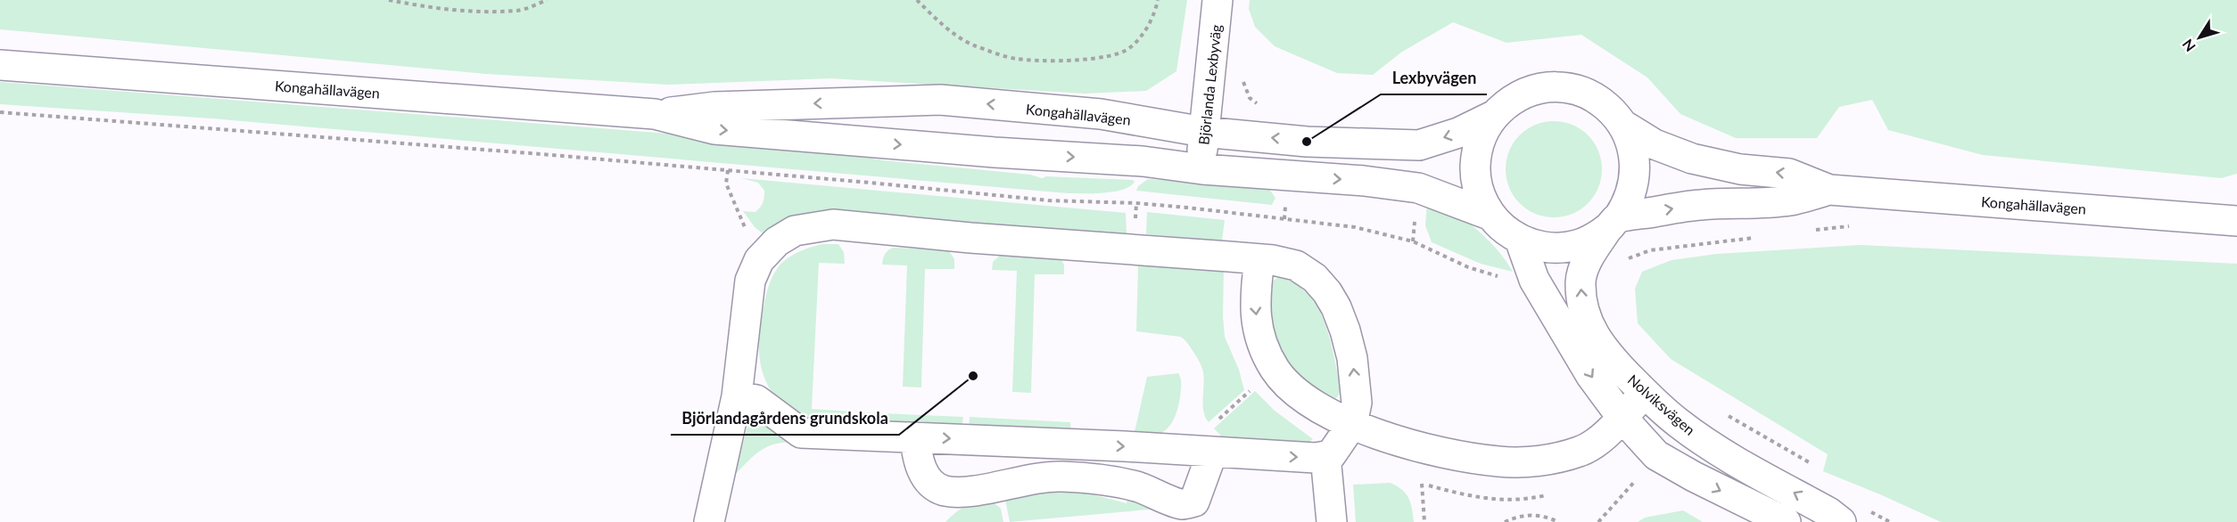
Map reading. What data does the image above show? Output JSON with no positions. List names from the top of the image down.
{
  "streets": {
    "street": ["Björlanda Lexbyväg", "Kongahällavägen", "Nolviksvägen"]
  },
  "crossings": [
    ["Björlanda Lexbyväg", "Kongahällavägen"],
    ["Kongahällavägen", "Nolviksvägen"]
  ],
  "places": ["Lexbyvägen", "Björlandagårdens grundskola"],
  "north": "bottom left"
}
